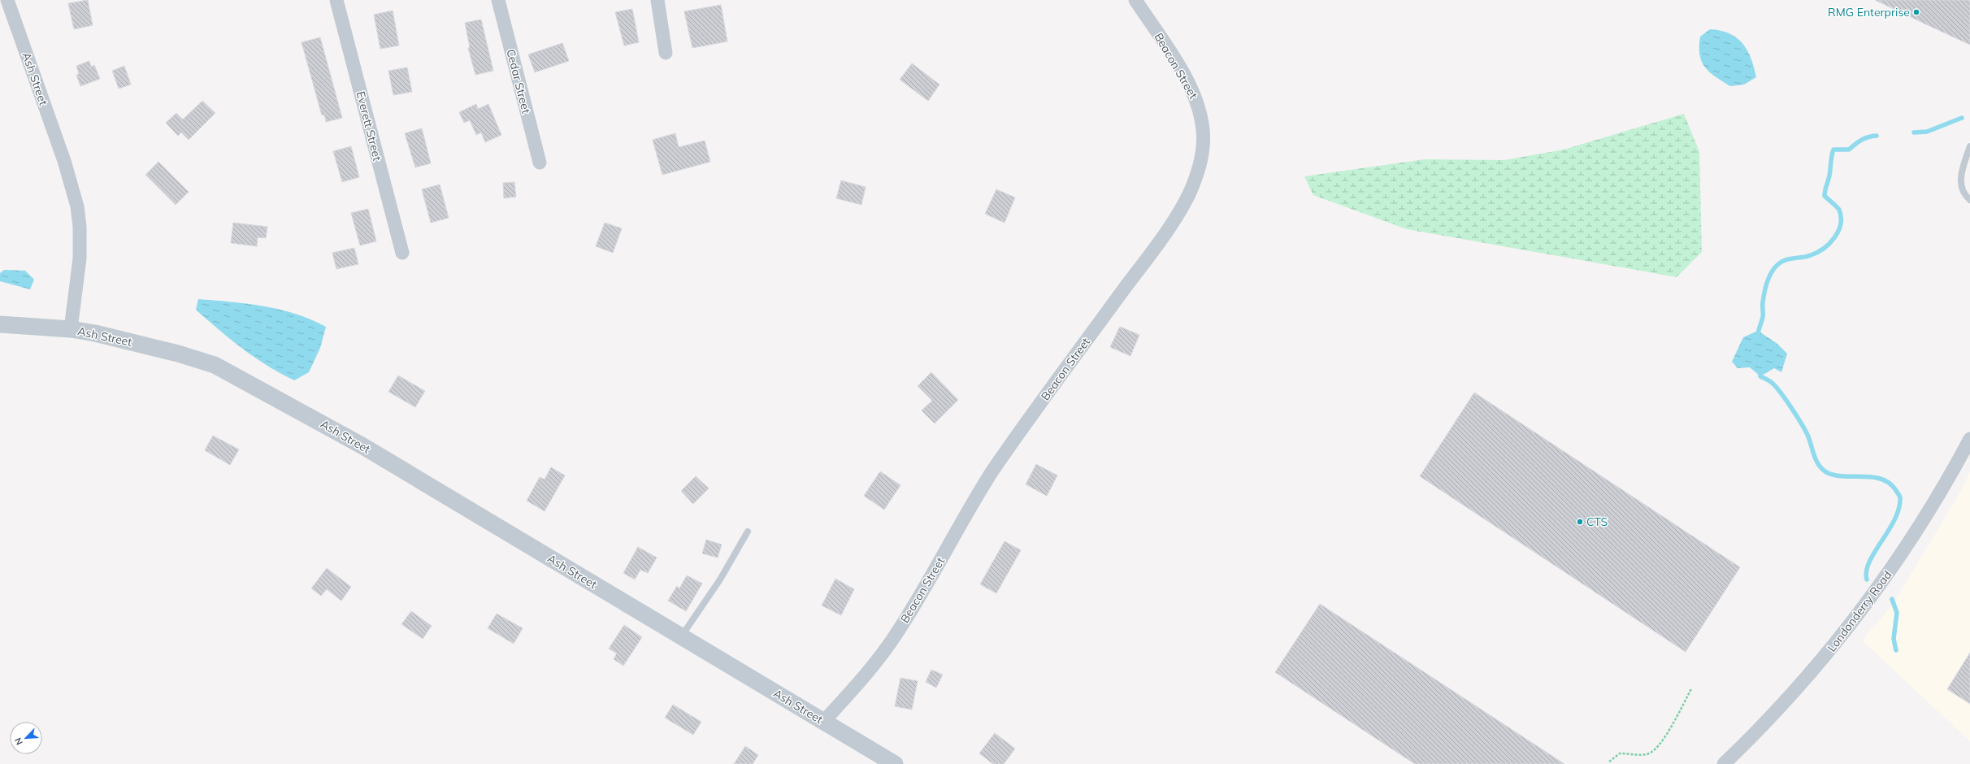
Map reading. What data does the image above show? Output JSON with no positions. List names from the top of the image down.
{
  "streets": {
    "street": [
      "Beacon Street",
      "Ash Street",
      "Cedar Street",
      "Everett Street",
      "Londonderry Road"
    ]
  },
  "crossings": [
    ["Beacon Street", "Ash Street"]
  ],
  "places": ["RMG Enterprise", "CTS"],
  "north": "bottom left"
}
